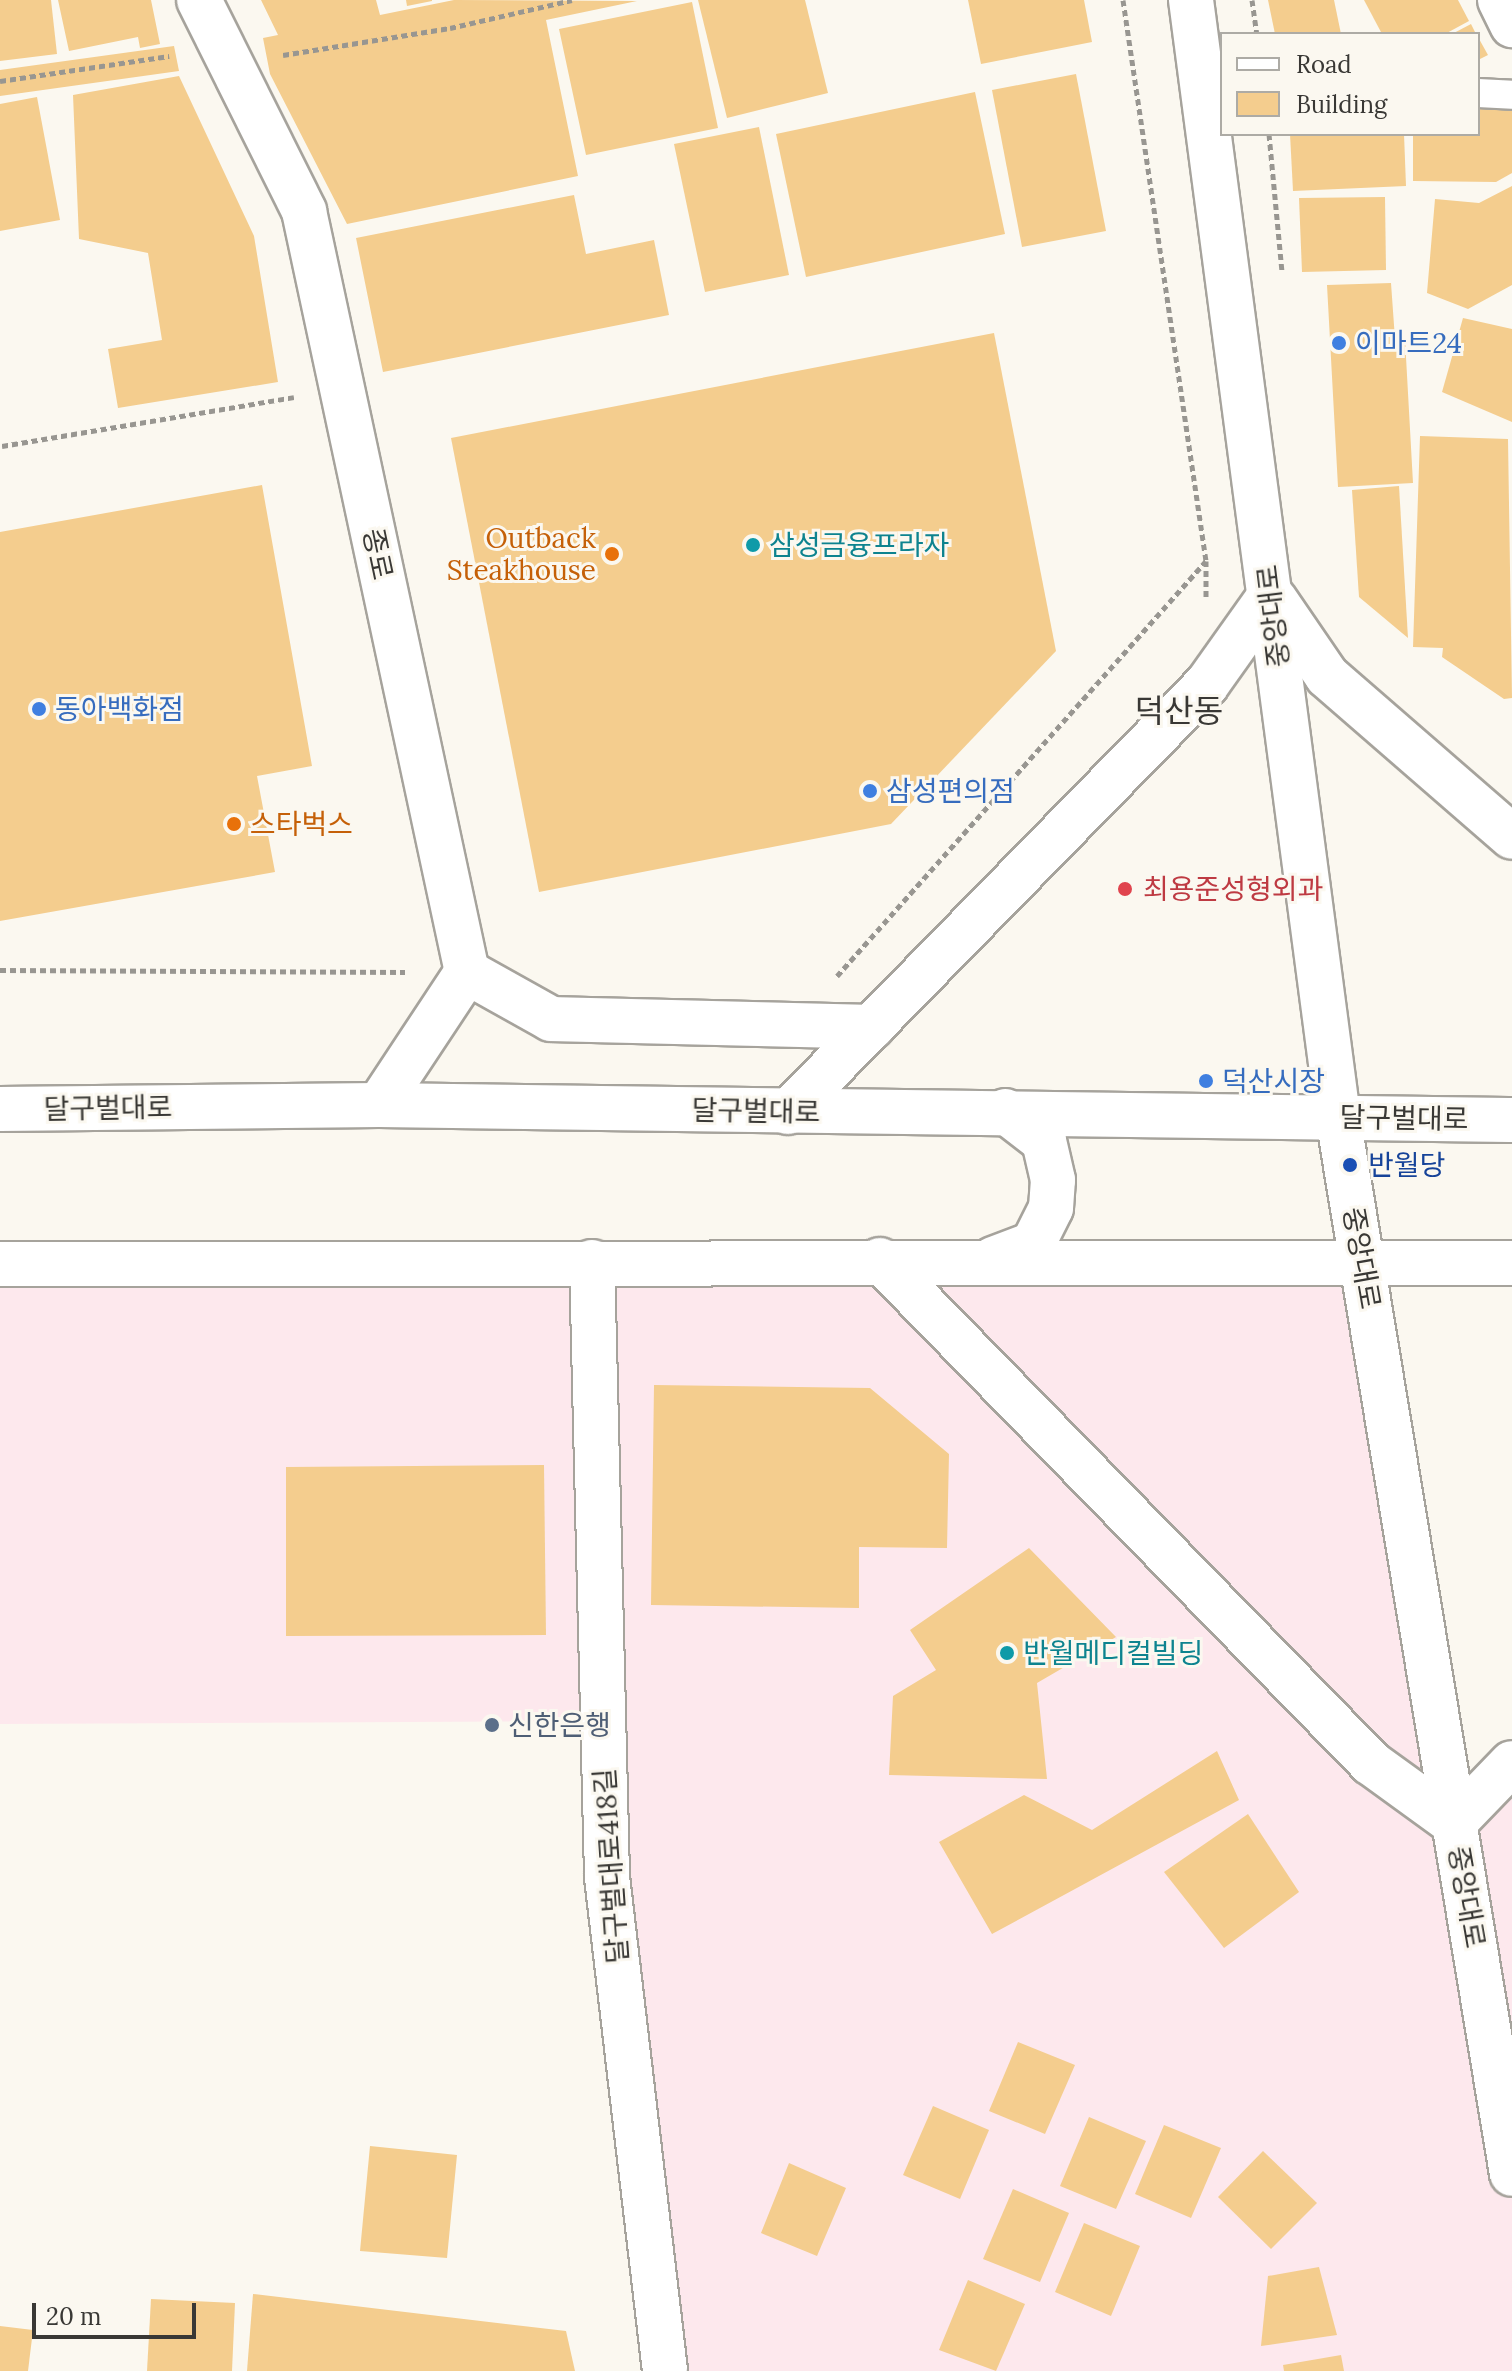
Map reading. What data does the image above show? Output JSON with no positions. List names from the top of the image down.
{
  "streets": {
    "main road": [
      "종로",
      "중앙대로",
      "달구벌대로",
      "달구벌대로418길"
    ]
  },
  "crossings": [
    ["중앙대로", "달구벌대로"]
  ],
  "districts": ["덕산동"],
  "places": [
    "이마트24",
    "삼성금융프라자",
    "Outback Steakhouse",
    "동아백화점",
    "삼성편의점",
    "스타벅스",
    "최용준성형외과",
    "덕산시장",
    "반월당",
    "반월메디컬빌딩",
    "신한은행"
  ],
  "legend": ["Road", "Building"],
  "scale_bar": "20 m"
}
